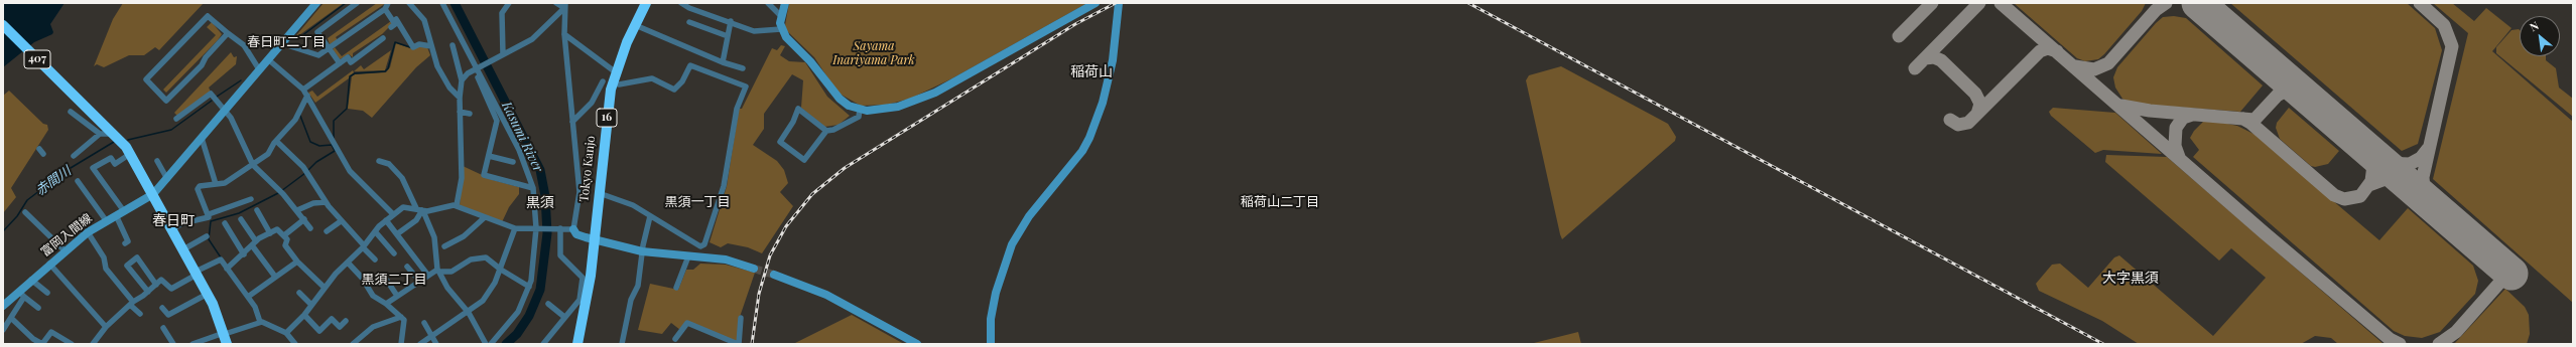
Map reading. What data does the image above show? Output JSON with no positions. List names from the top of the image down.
{
  "streets": {
    "highway": ["407", "16", "Tokyo Kanjo"],
    "street": ["富岡入間線"]
  },
  "crossings": [
    ["407", "富岡入間線"]
  ],
  "districts": [
    "春日町二丁目",
    "稲荷山",
    "黒須一丁目",
    "稲荷山二丁目",
    "黒須",
    "春日町",
    "大字黒須",
    "黒須二丁目"
  ],
  "water": ["Kasumi River", "赤間川"],
  "parks": ["Sayama Inariyama Park"],
  "north": "top left"
}
